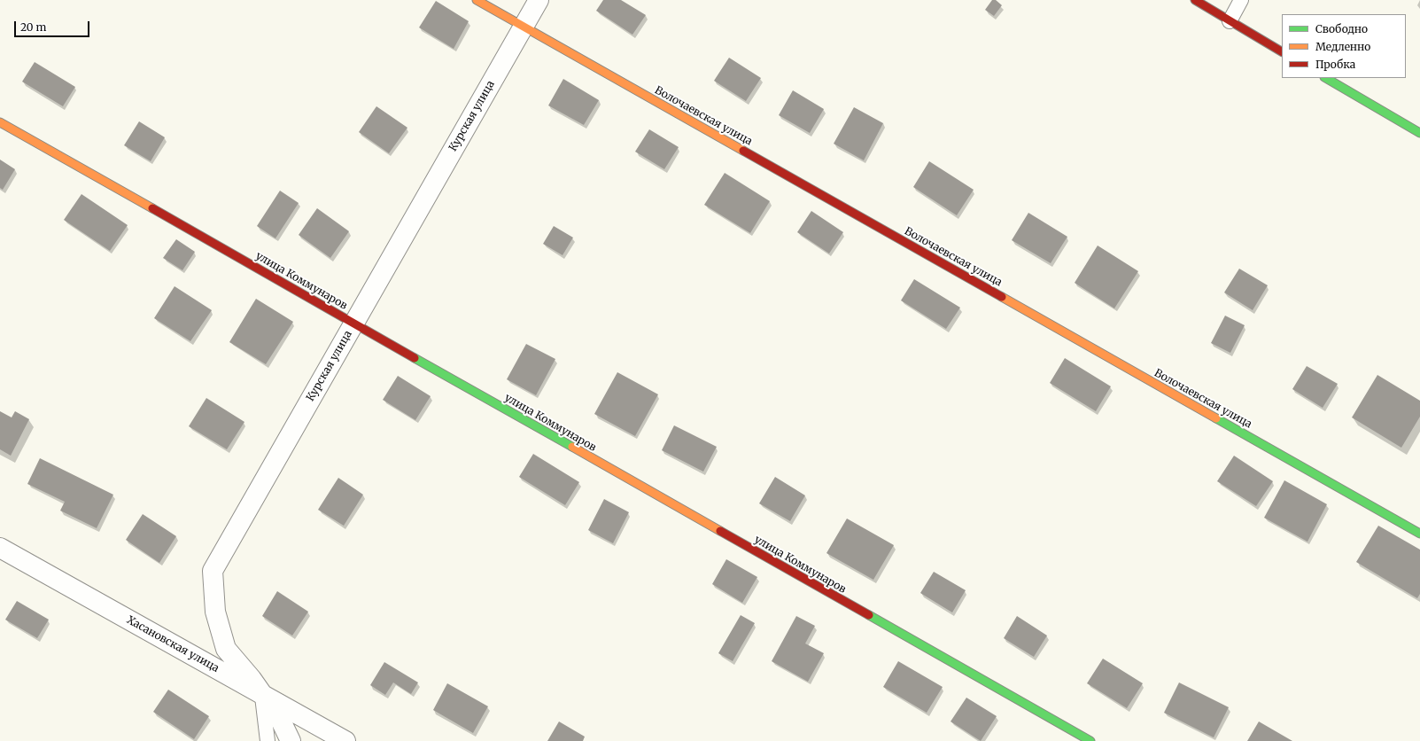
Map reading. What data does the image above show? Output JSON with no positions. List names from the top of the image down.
{
  "streets": {
    "street": [
      "Курская улица",
      "Волочаевская улица",
      "улица Коммунаров",
      "Хасановская улица"
    ]
  },
  "crossings": [
    ["Курская улица", "Волочаевская улица"],
    ["Курская улица", "улица Коммунаров"],
    ["Курская улица", "Хасановская улица"]
  ],
  "legend": ["Свободно", "Медленно", "Пробка"],
  "scale_bar": "20 m"
}
